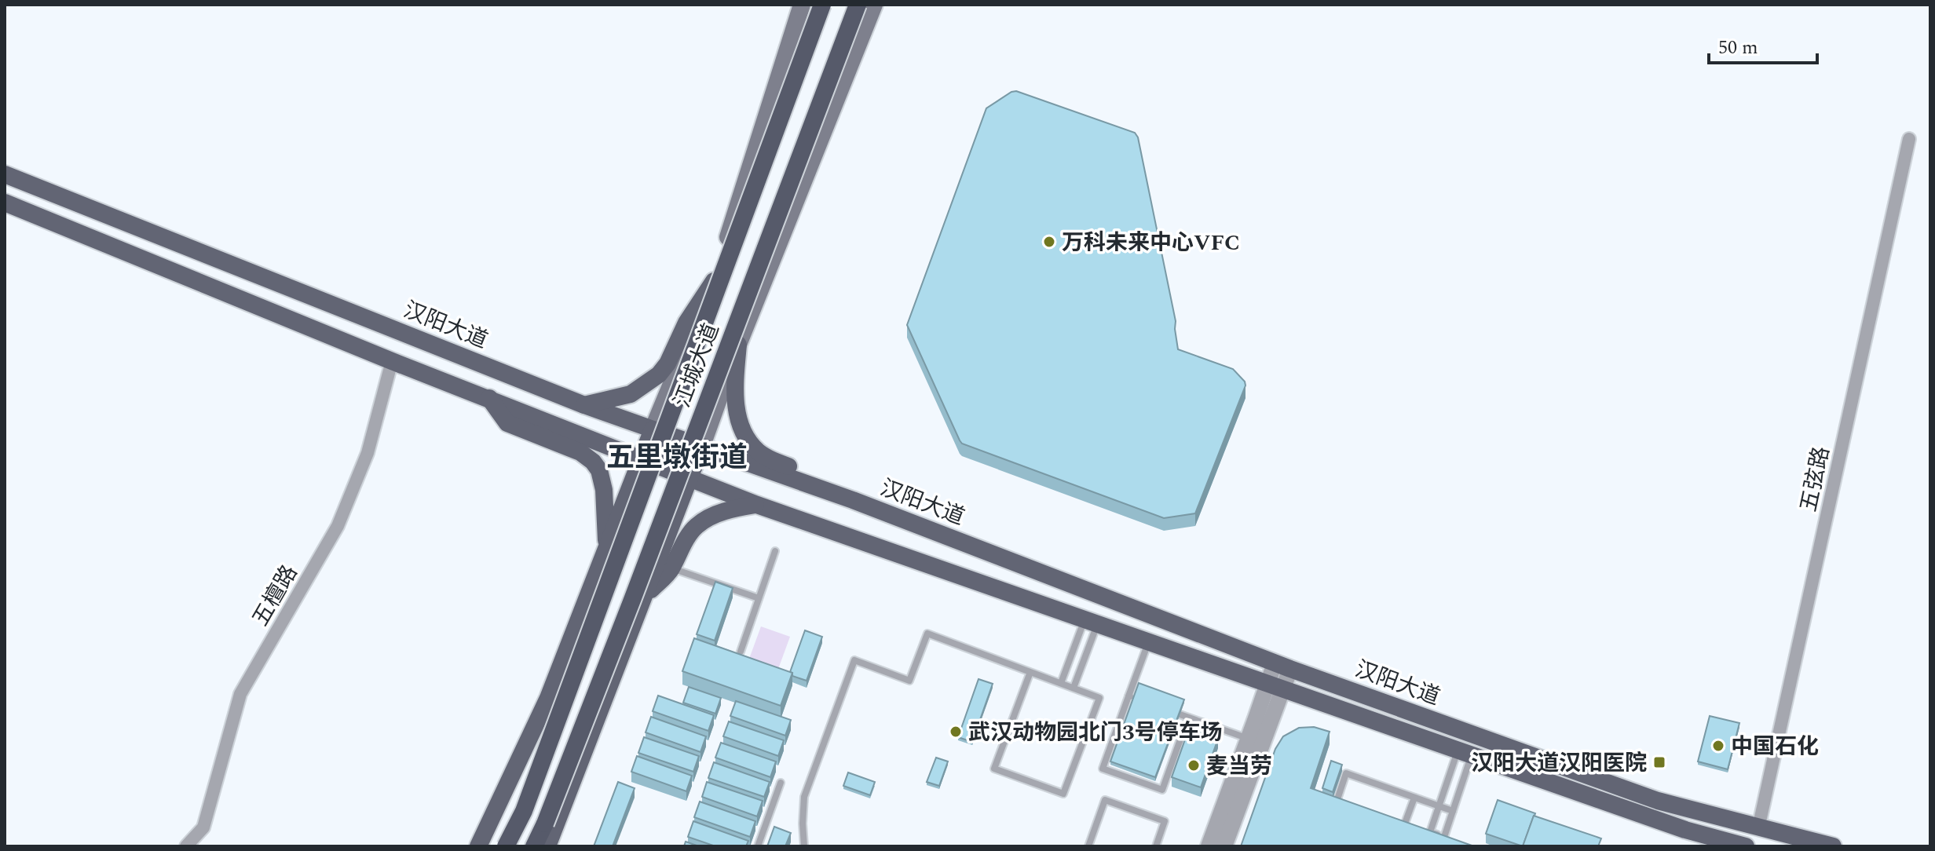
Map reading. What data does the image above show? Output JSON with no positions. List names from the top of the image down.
{
  "streets": {
    "highway": ["江城大道"],
    "main road": ["汉阳大道"],
    "street": ["五弦路", "五檀路"]
  },
  "crossings": [
    ["汉阳大道", "江城大道"],
    ["汉阳大道", "五弦路"],
    ["汉阳大道", "五檀路"]
  ],
  "districts": ["五里墩街道"],
  "places": {
    "other": [
      "万科未来中心VFC",
      "武汉动物园北门3号停车场",
      "中国石化",
      "麦当劳"
    ],
    "transit": ["汉阳大道汉阳医院"]
  },
  "scale_bar": "50 m"
}
